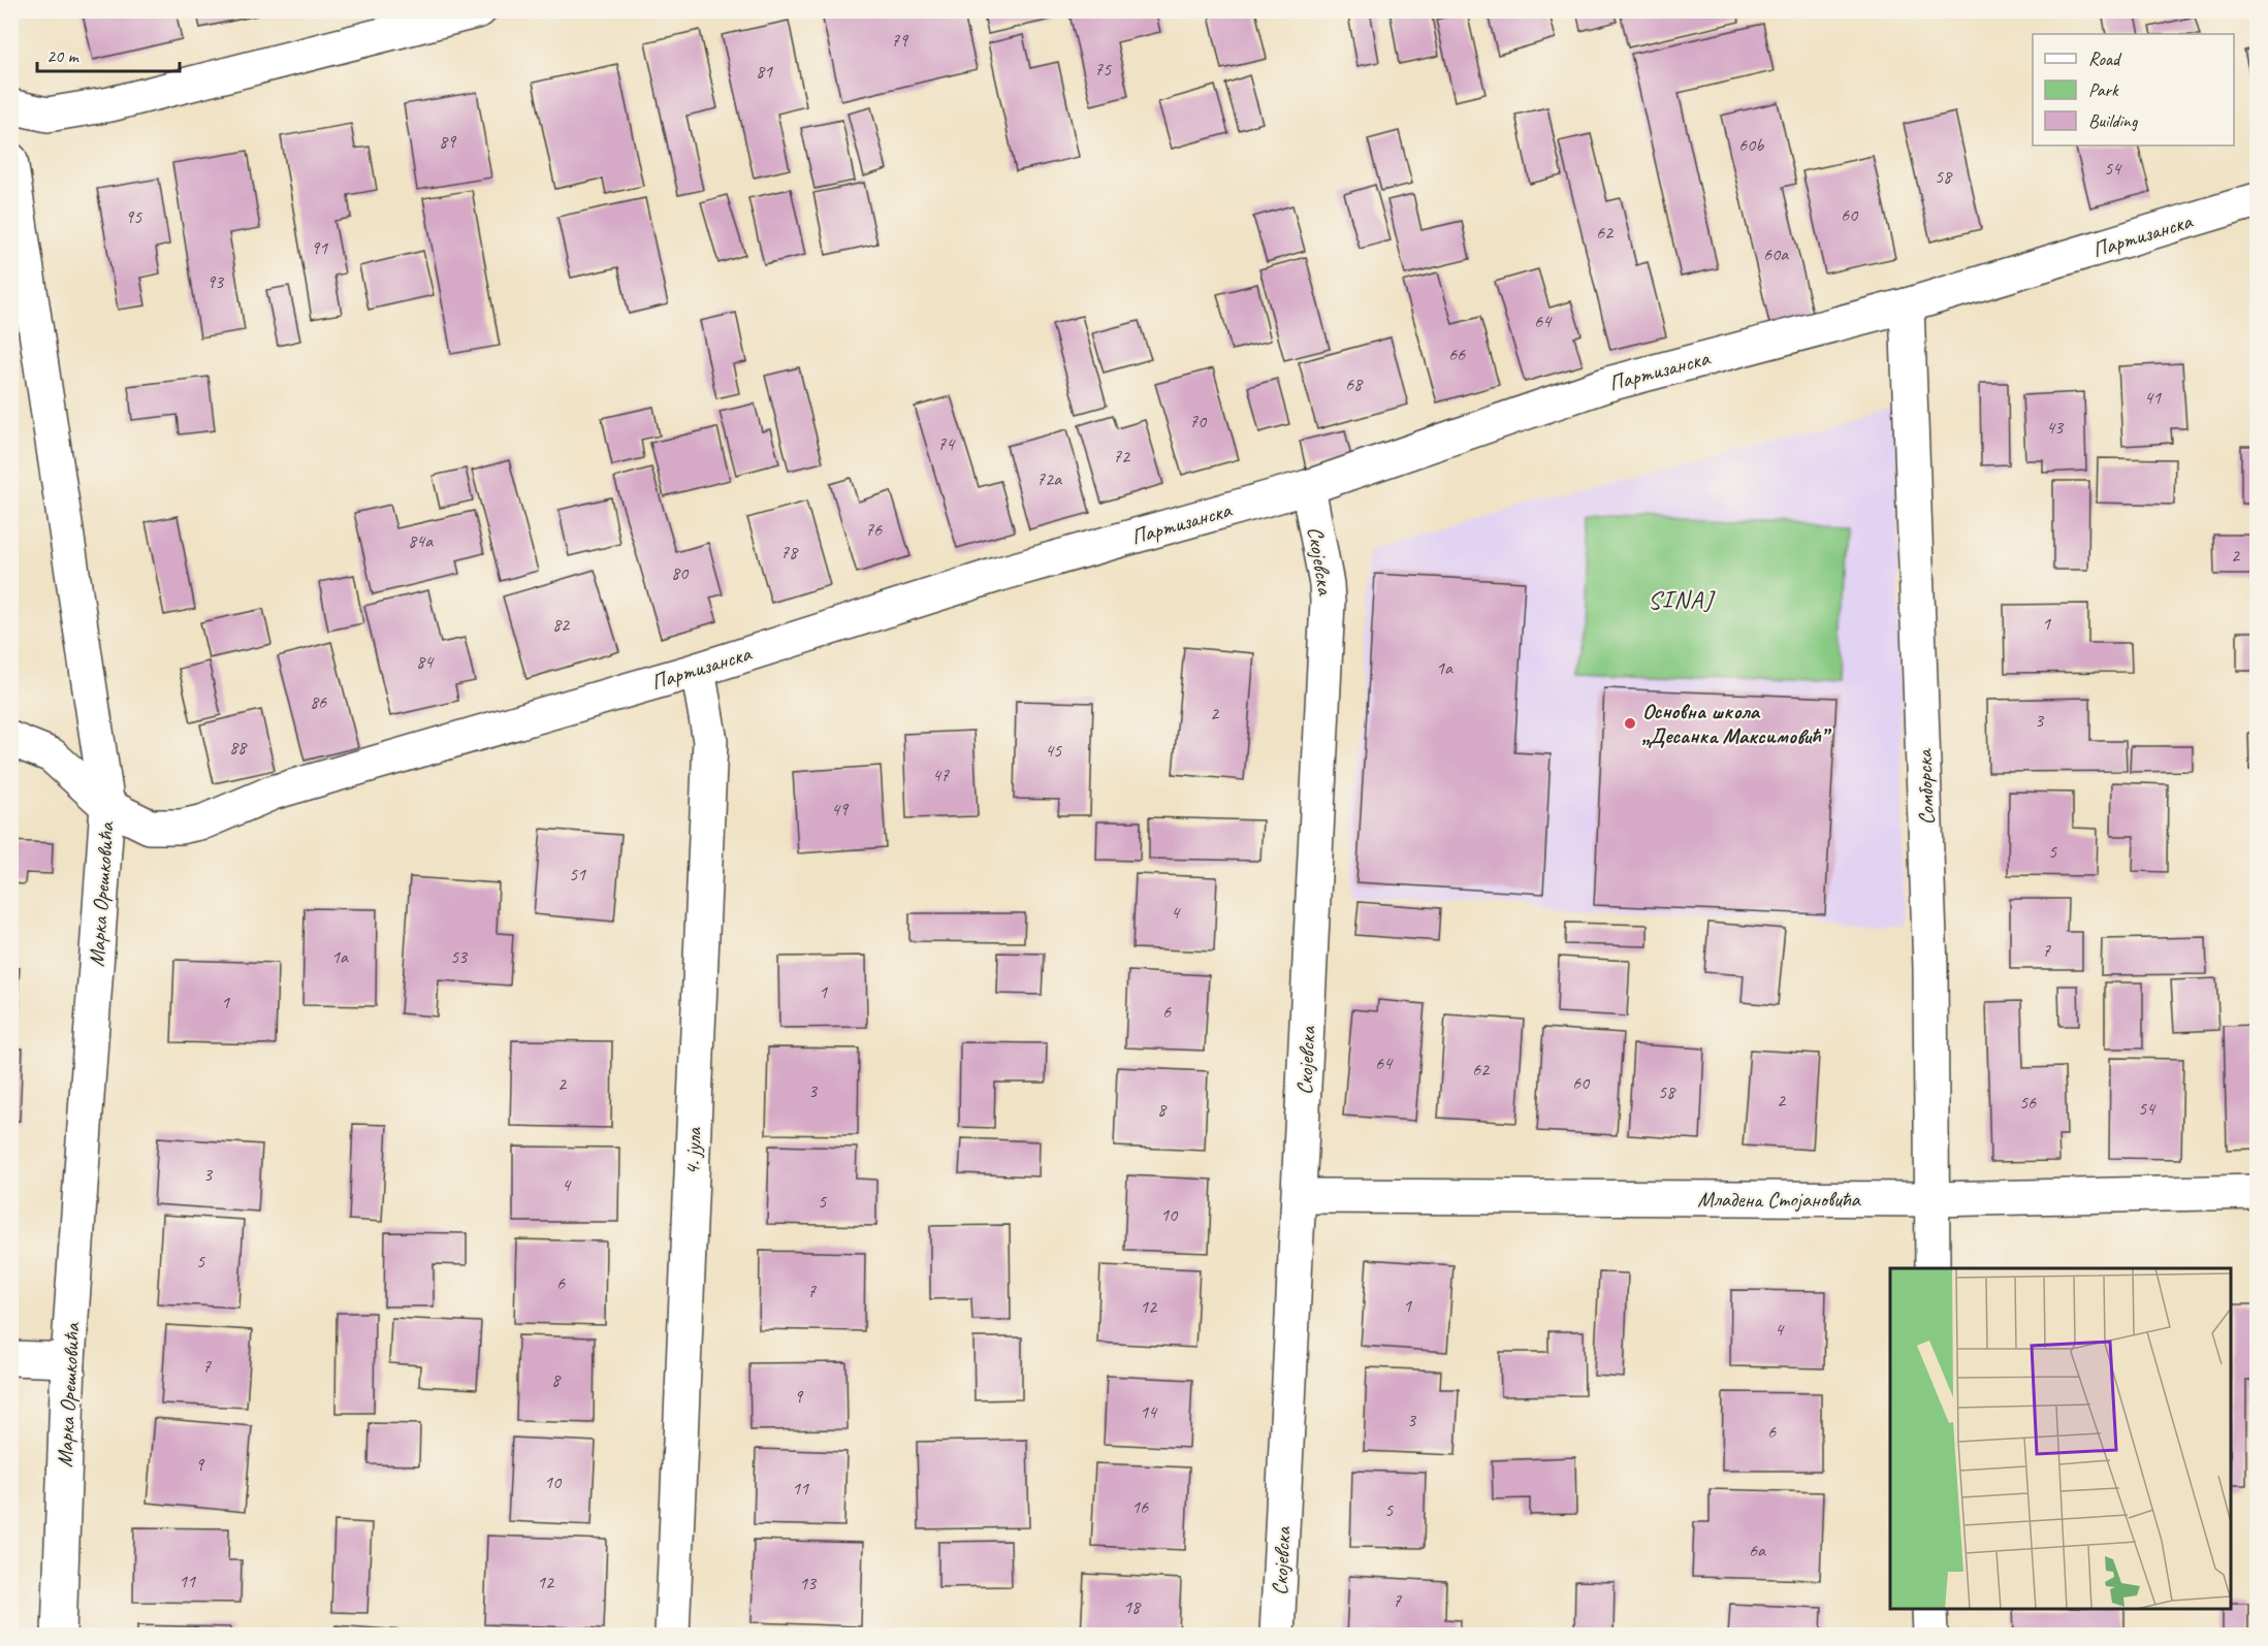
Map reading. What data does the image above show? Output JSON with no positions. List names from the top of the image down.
{
  "streets": {
    "street": [
      "Партизанска",
      "Скојевска",
      "Сомборска",
      "Марка Орешковића",
      "4. јула",
      "Младена Стојановића"
    ]
  },
  "crossings": [
    ["Партизанска", "Скојевска"],
    ["Партизанска", "Сомборска"],
    ["Партизанска", "Марка Орешковића"],
    ["Партизанска", "4. јула"],
    ["Скојевска", "Младена Стојановића"],
    ["Сомборска", "Младена Стојановића"]
  ],
  "districts": ["SINAJ"],
  "places": ["Основна школа „Десанка Максимовић”"],
  "house_numbers": [
    "79",
    "75",
    "81",
    "89",
    "60b",
    "54",
    "58",
    "60",
    "95",
    "62",
    "91",
    "60a",
    "93",
    "64",
    "66",
    "68",
    "41",
    "70",
    "43",
    "74",
    "72",
    "72a",
    "76",
    "84a",
    "78",
    "2",
    "80",
    "1",
    "82",
    "84",
    "1a",
    "86",
    "2",
    "3",
    "88",
    "45",
    "47",
    "49",
    "5",
    "51",
    "4",
    "7",
    "1a",
    "53",
    "1",
    "1",
    "6",
    "64",
    "62",
    "60",
    "2",
    "3",
    "58",
    "2",
    "56",
    "54",
    "8",
    "3",
    "4",
    "5",
    "10",
    "5",
    "6",
    "7",
    "1",
    "12",
    "4",
    "7",
    "8",
    "9",
    "14",
    "3",
    "6",
    "9",
    "10",
    "11",
    "16",
    "5",
    "6a",
    "11",
    "12",
    "13",
    "7",
    "18"
  ],
  "legend": ["Road", "Park", "Building"],
  "scale_bar": "20 m"
}
